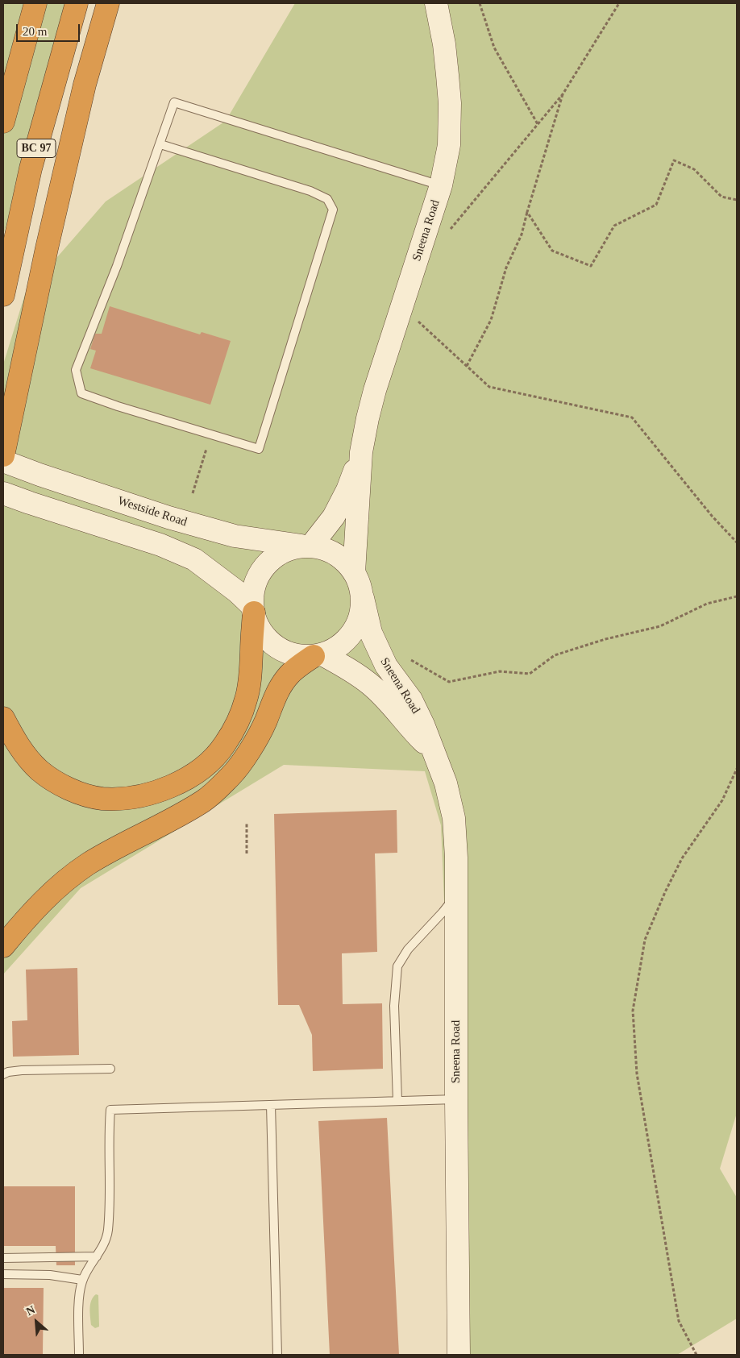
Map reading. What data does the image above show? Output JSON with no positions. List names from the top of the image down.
{
  "streets": {
    "highway": ["BC 97"],
    "street": ["Sneena Road", "Westside Road"]
  },
  "crossings": [
    ["Sneena Road", "Westside Road"]
  ],
  "scale_bar": "20 m",
  "north": "top left"
}
